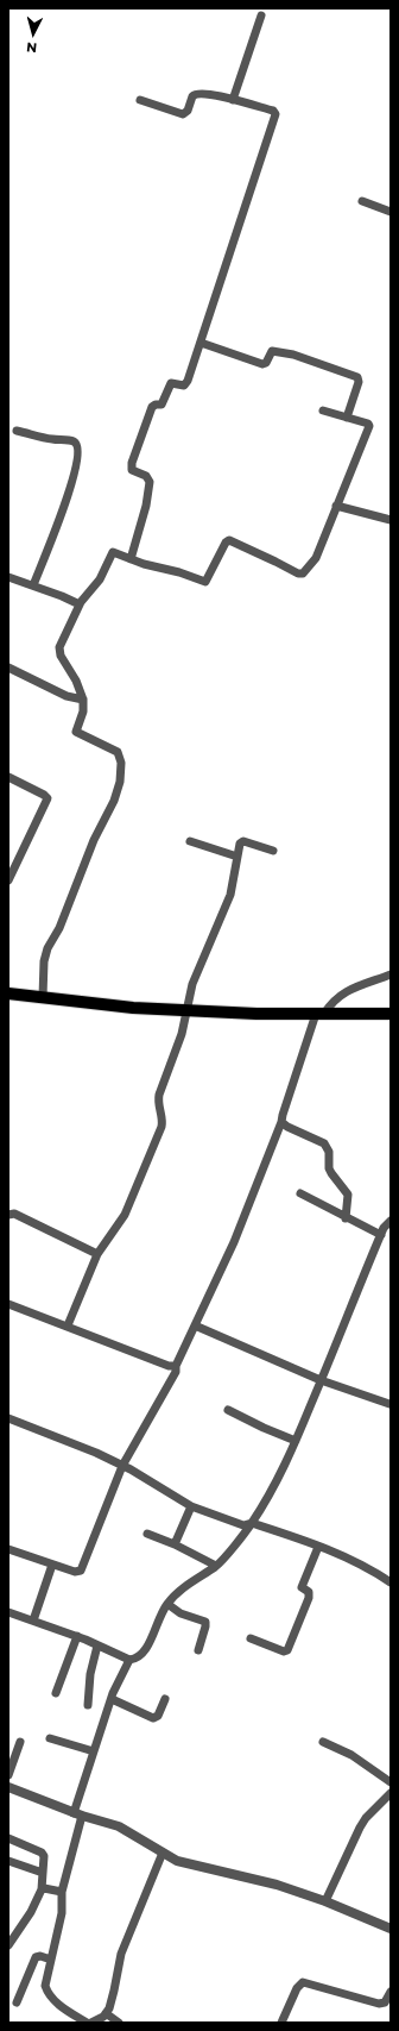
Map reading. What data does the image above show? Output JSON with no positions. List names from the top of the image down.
{
  "north": "bottom"
}
